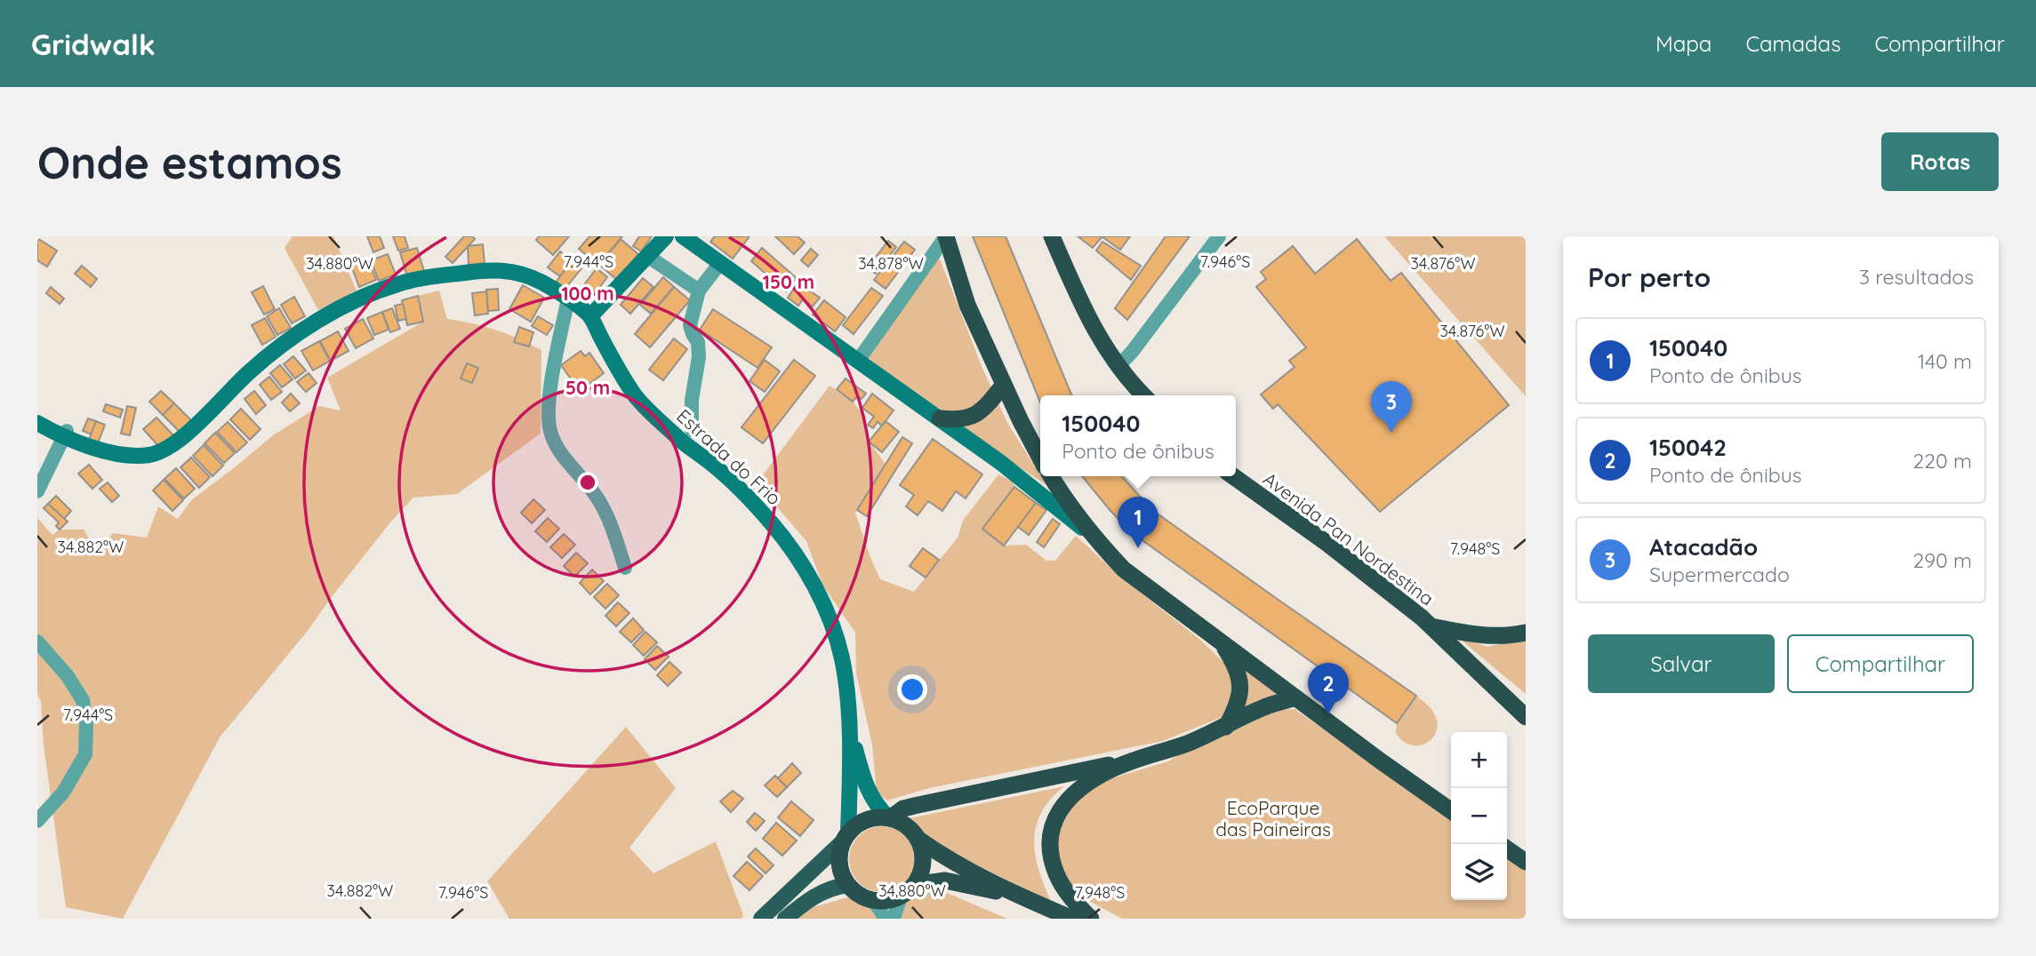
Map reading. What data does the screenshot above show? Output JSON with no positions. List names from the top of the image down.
{
  "streets": {
    "highway": ["Avenida Pan Nordestina"],
    "main road": ["Estrada do Frio"]
  },
  "parks": ["EcoParque das Paineiras"],
  "page": {
    "header": "Gridwalk",
    "nav": ["Mapa", "Camadas", "Compartilhar"],
    "buttons": [
      "Rotas",
      ["Salvar", "Compartilhar"]
    ],
    "title": "Onde estamos",
    "heading": ["Por perto", "3 resultados"],
    "list": [
      {
        "mark": "1",
        "name": "150040",
        "note": "Ponto de ônibus",
        "value": "140 m"
      },
      {
        "mark": "2",
        "name": "150042",
        "note": "Ponto de ônibus",
        "value": "220 m"
      },
      {
        "mark": "3",
        "name": "Atacadão",
        "note": "Supermercado",
        "value": "290 m"
      }
    ],
    "pins": ["3", "1", "2"],
    "popup": ["150040", "Ponto de ônibus"],
    "map_buttons": ["+", "−"]
  },
  "coordinates": [
    "7.944°S",
    "7.946°S",
    "34.880°W",
    "34.878°W",
    "34.876°W",
    "34.882°W",
    "7.948°S"
  ],
  "rings": ["150 m", "100 m", "50 m"]
}
